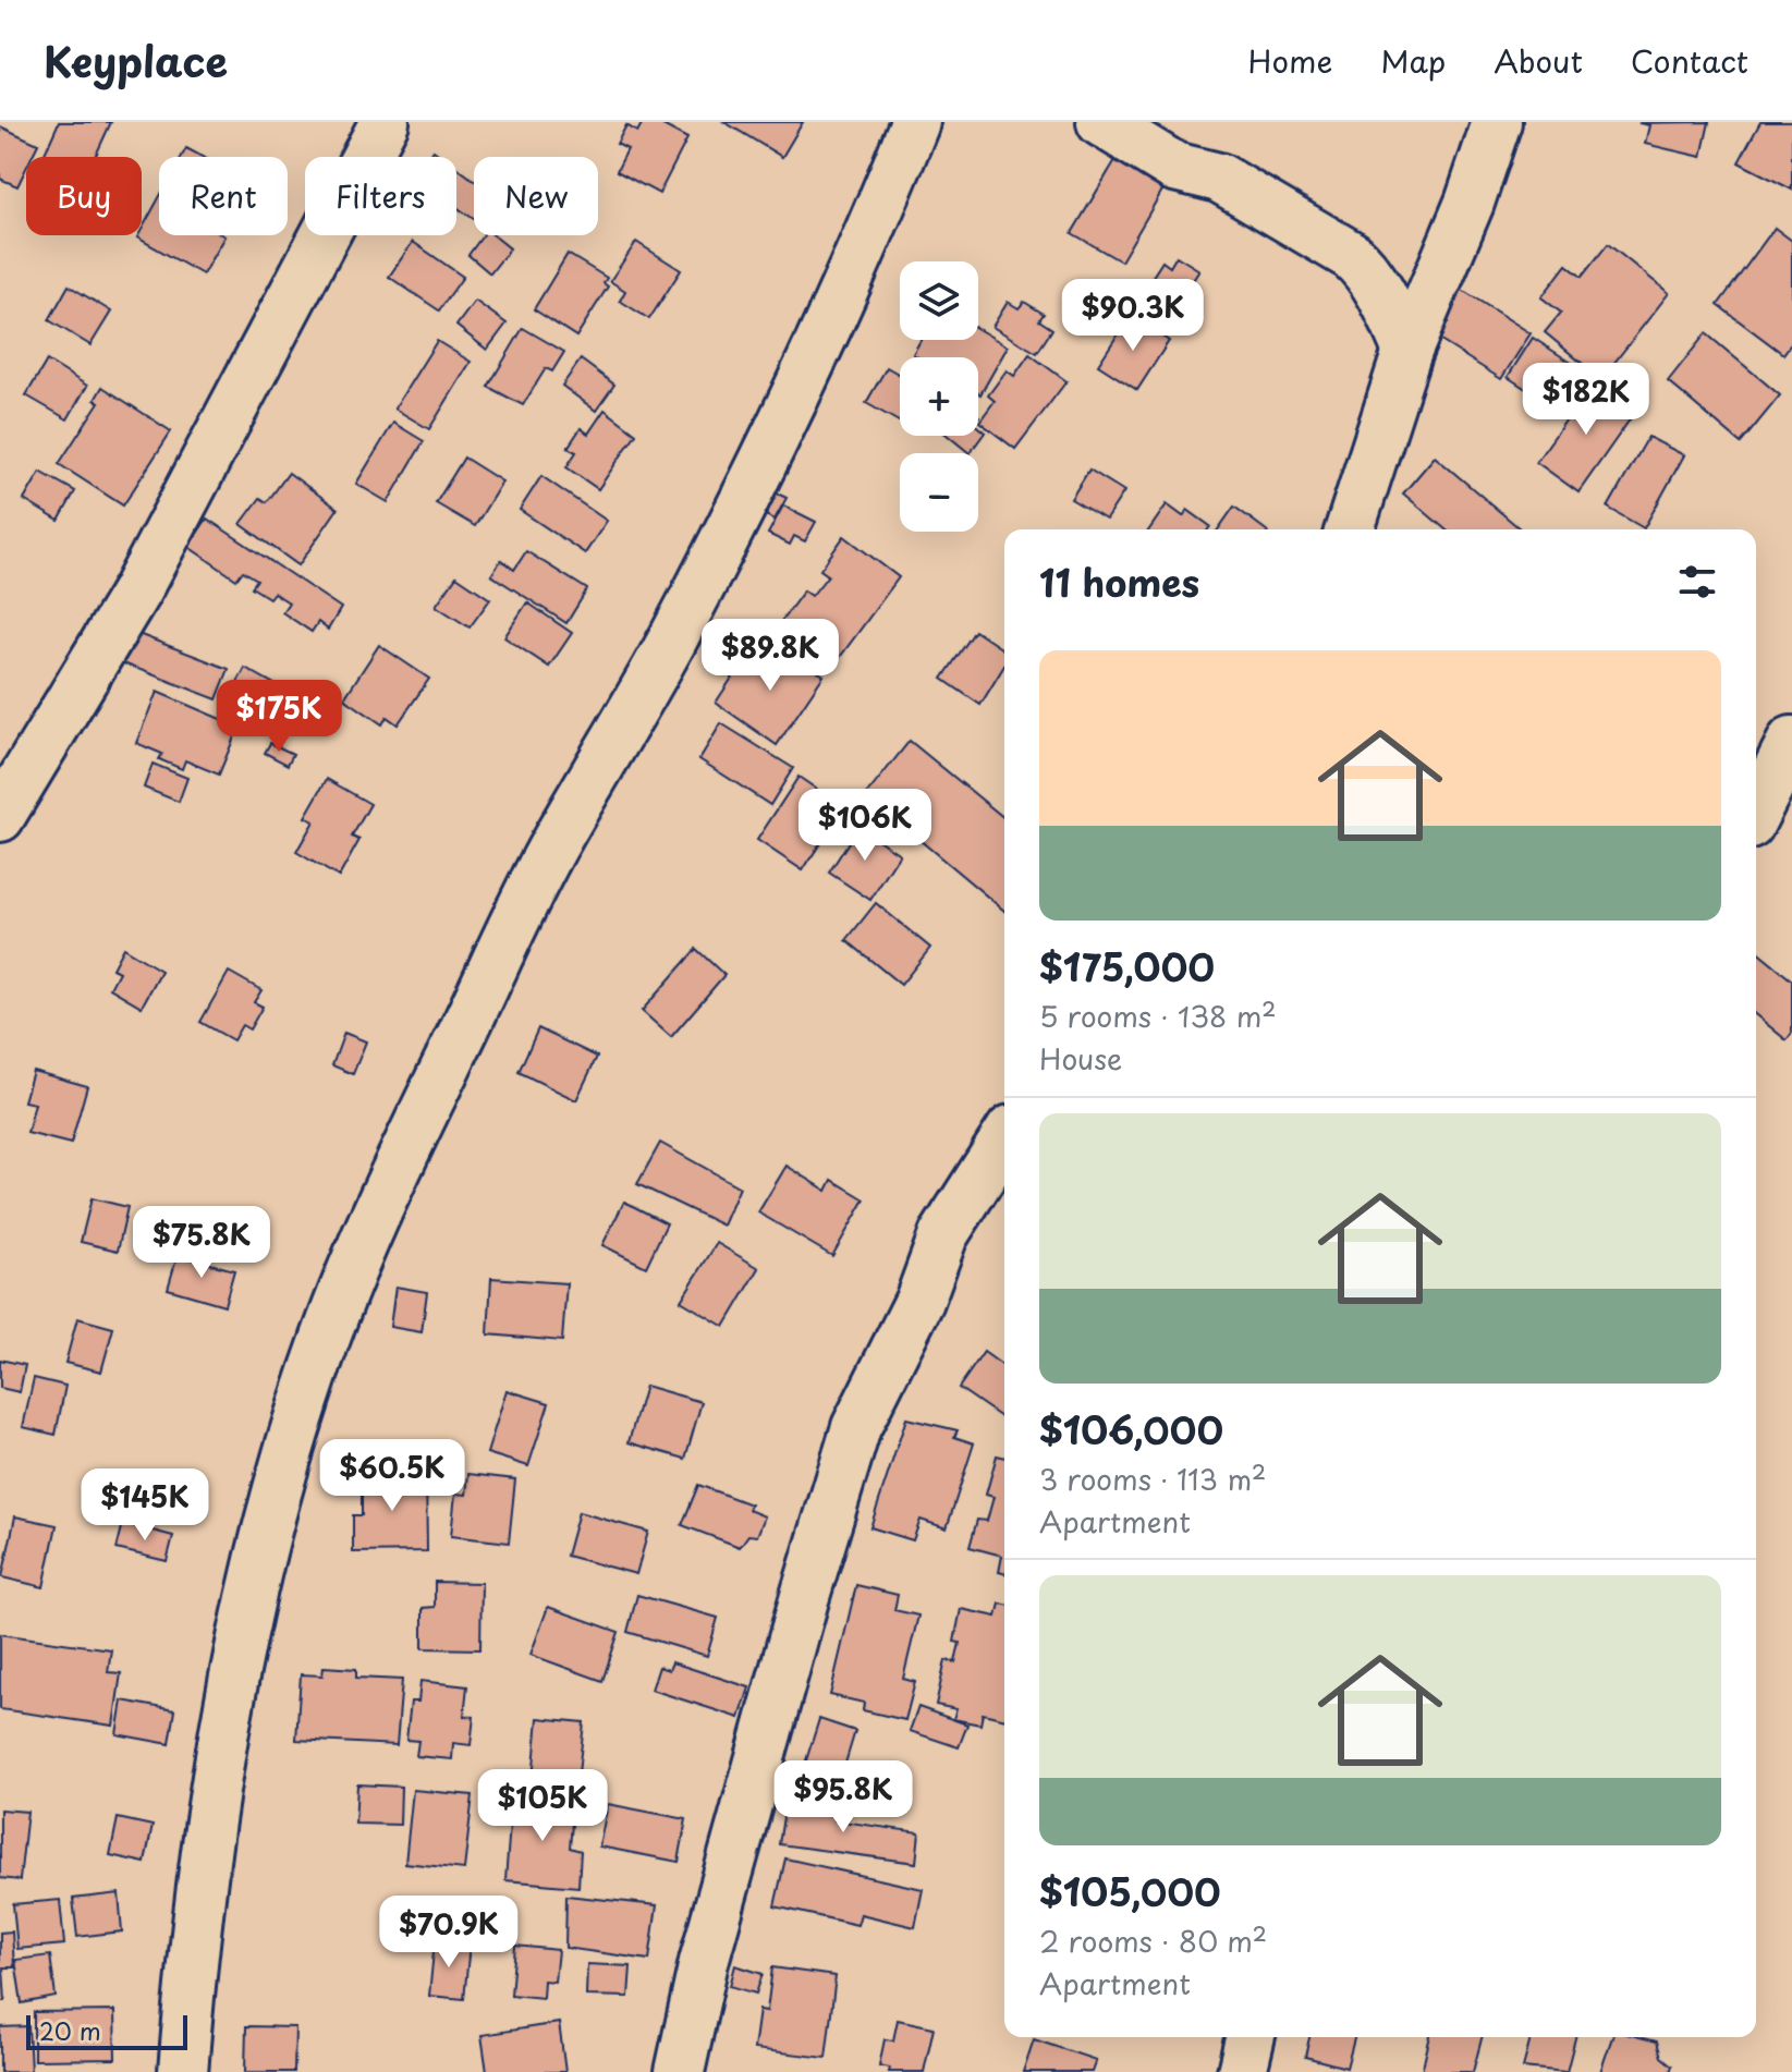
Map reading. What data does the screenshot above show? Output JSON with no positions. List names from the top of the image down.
{
  "scale_bar": "20 m",
  "page": {
    "header": "Keyplace",
    "nav": [
      "Home",
      "Map",
      "About",
      "Contact"
    ],
    "chip": [
      "Buy",
      "Rent",
      "Filters",
      "New"
    ],
    "map_buttons": ["+", "−"],
    "price": [
      "$90.3K",
      "$182K",
      "$89.8K",
      "$175K",
      "$106K",
      "$75.8K",
      "$60.5K",
      "$145K",
      "$95.8K",
      "$105K",
      "$70.9K"
    ],
    "heading": "11 homes",
    "list": [
      {
        "name": "$175,000",
        "note": "5 rooms · 138 m² · House"
      },
      {
        "name": "$106,000",
        "note": "3 rooms · 113 m² · Apartment"
      },
      {
        "name": "$105,000",
        "note": "2 rooms · 80 m² · Apartment"
      }
    ],
    "scale": "20 m"
  }
}
